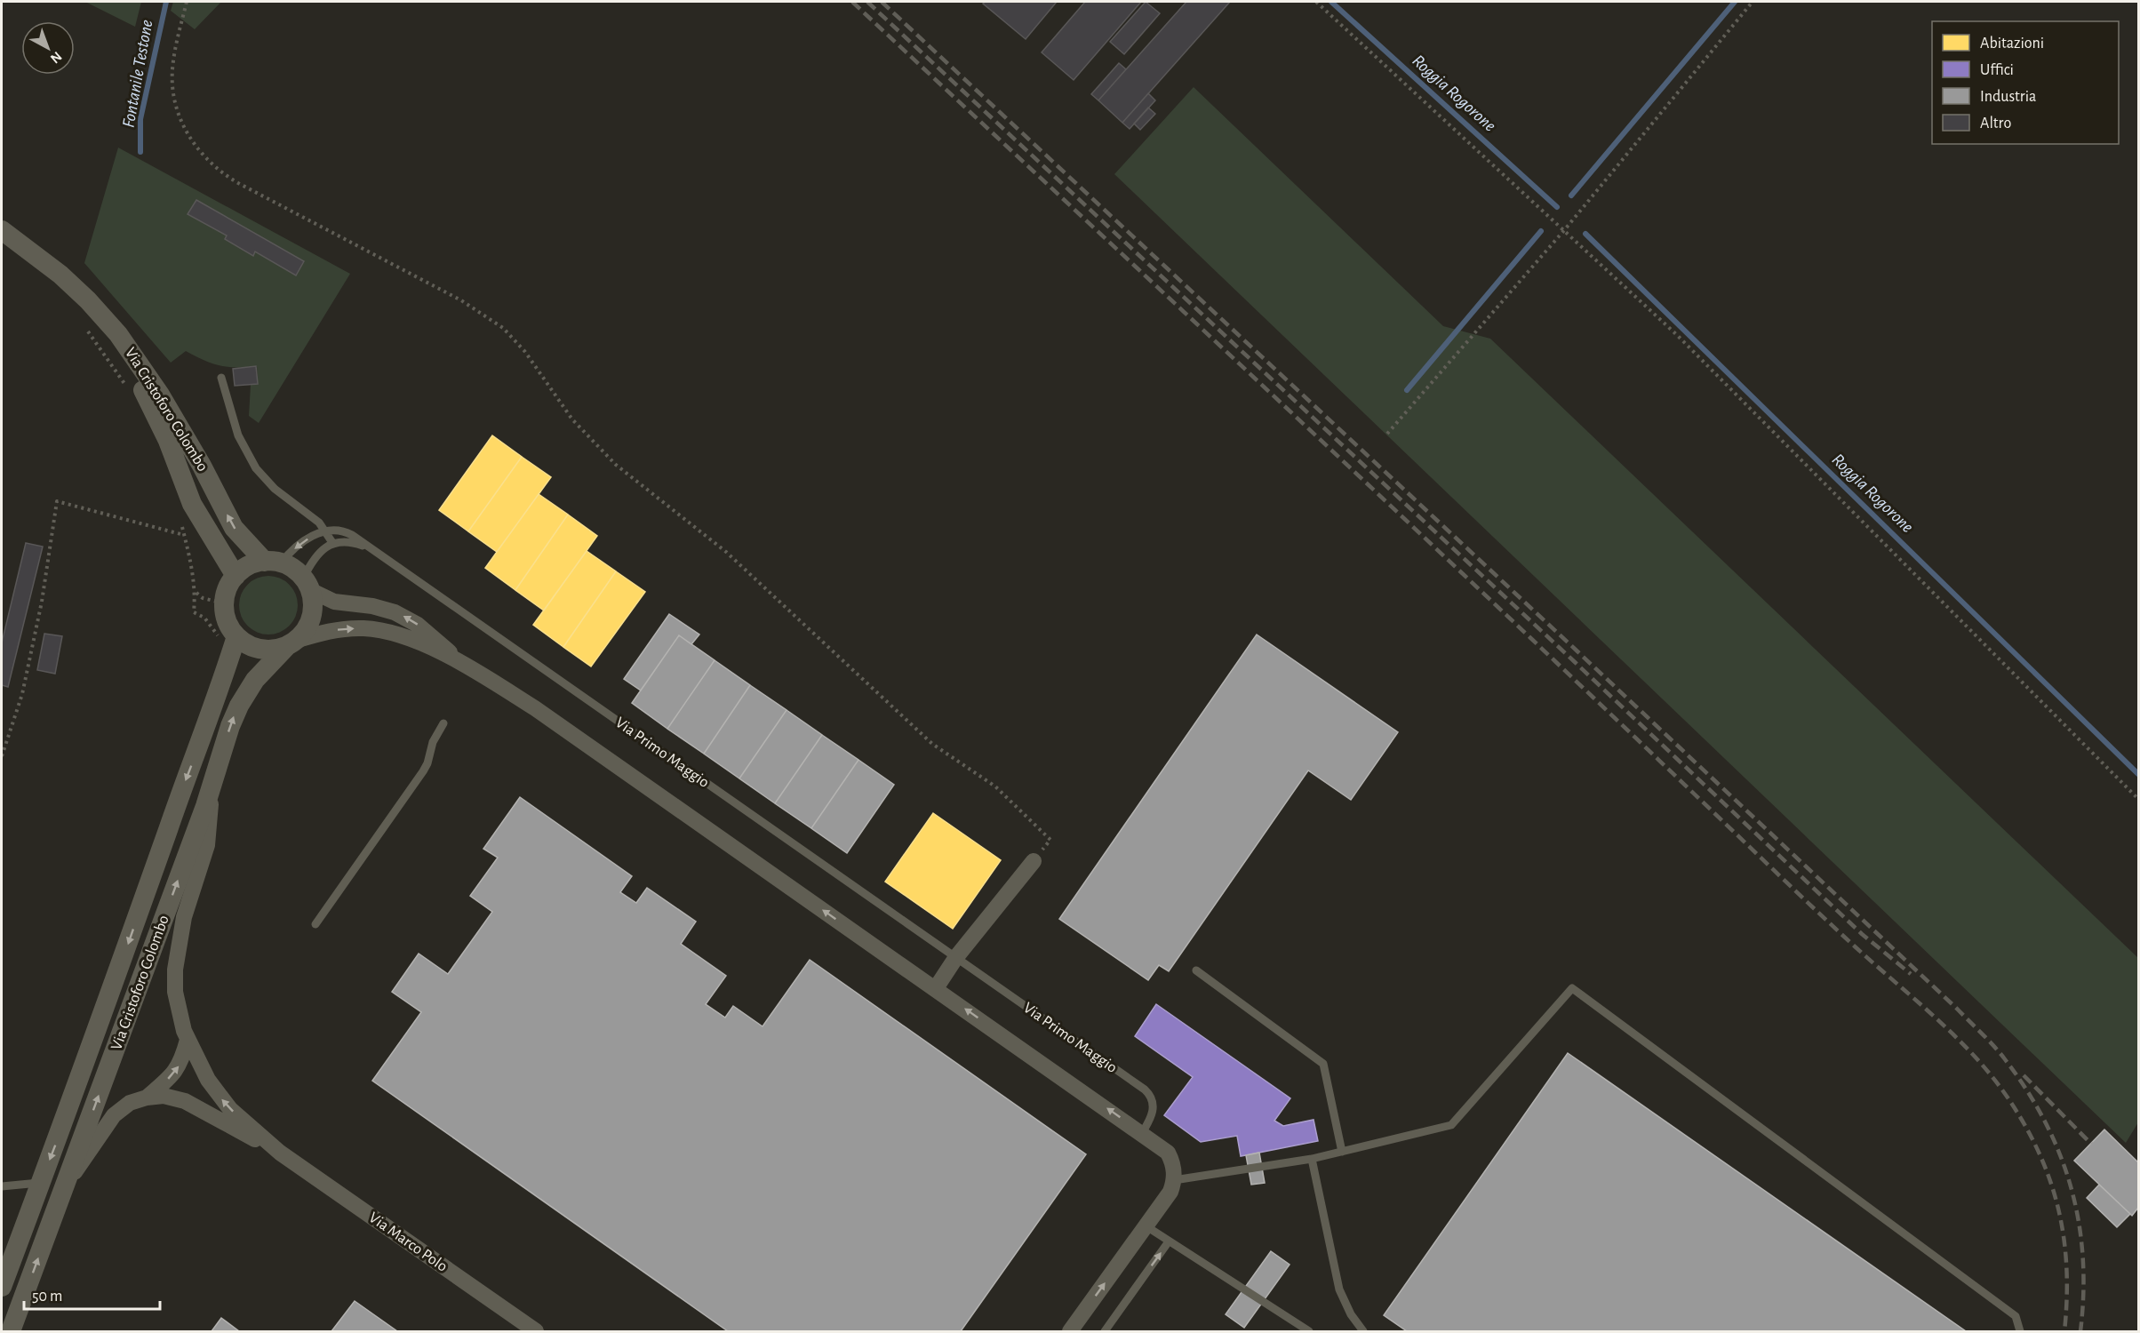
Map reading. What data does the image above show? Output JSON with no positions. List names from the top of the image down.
{
  "streets": {
    "street": ["Via Cristoforo Colombo", "Via Marco Polo"],
    "lane": ["Via Primo Maggio"]
  },
  "crossings": [
    ["Via Cristoforo Colombo", "Via Marco Polo"]
  ],
  "water": ["Fontanile Testone", "Roggia Rogorone"],
  "legend": [
    "Abitazioni",
    "Uffici",
    "Industria",
    "Altro"
  ],
  "scale_bar": "50 m",
  "north": "bottom right"
}
